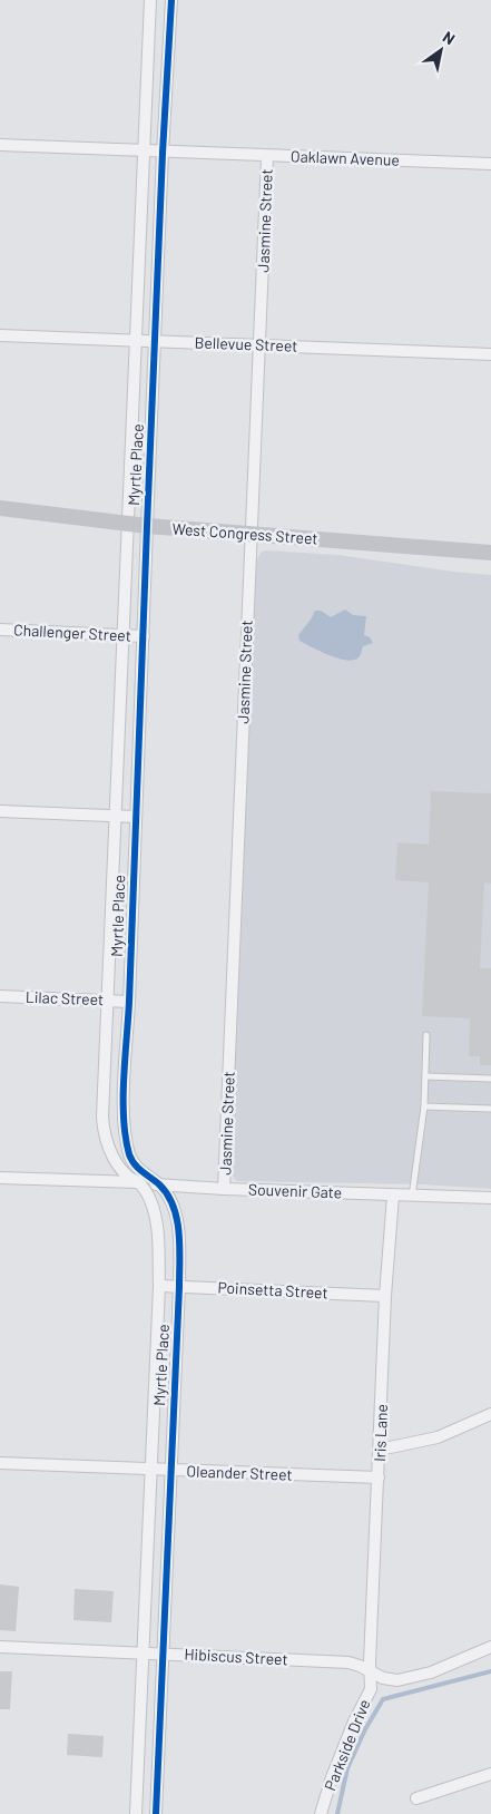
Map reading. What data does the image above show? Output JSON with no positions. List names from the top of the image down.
{
  "streets": {
    "main road": ["West Congress Street"],
    "street": [
      "Oaklawn Avenue",
      "Jasmine Street",
      "Bellevue Street",
      "Myrtle Place",
      "Challenger Street",
      "Lilac Street",
      "Souvenir Gate",
      "Poinsetta Street",
      "Iris Lane",
      "Oleander Street",
      "Hibiscus Street",
      "Parkside Drive"
    ]
  },
  "crossings": [
    ["Oaklawn Avenue", "Jasmine Street"],
    ["Oaklawn Avenue", "Myrtle Place"],
    ["Jasmine Street", "Bellevue Street"],
    ["Jasmine Street", "West Congress Street"],
    ["Jasmine Street", "Souvenir Gate"],
    ["Bellevue Street", "Myrtle Place"],
    ["Myrtle Place", "West Congress Street"],
    ["Myrtle Place", "Challenger Street"],
    ["Myrtle Place", "Lilac Street"],
    ["Myrtle Place", "Souvenir Gate"],
    ["Myrtle Place", "Poinsetta Street"],
    ["Myrtle Place", "Oleander Street"],
    ["Myrtle Place", "Hibiscus Street"],
    ["Souvenir Gate", "Iris Lane"],
    ["Poinsetta Street", "Iris Lane"],
    ["Iris Lane", "Oleander Street"],
    ["Iris Lane", "Hibiscus Street"],
    ["Iris Lane", "Parkside Drive"],
    ["Hibiscus Street", "Parkside Drive"]
  ],
  "north": "top right"
}
